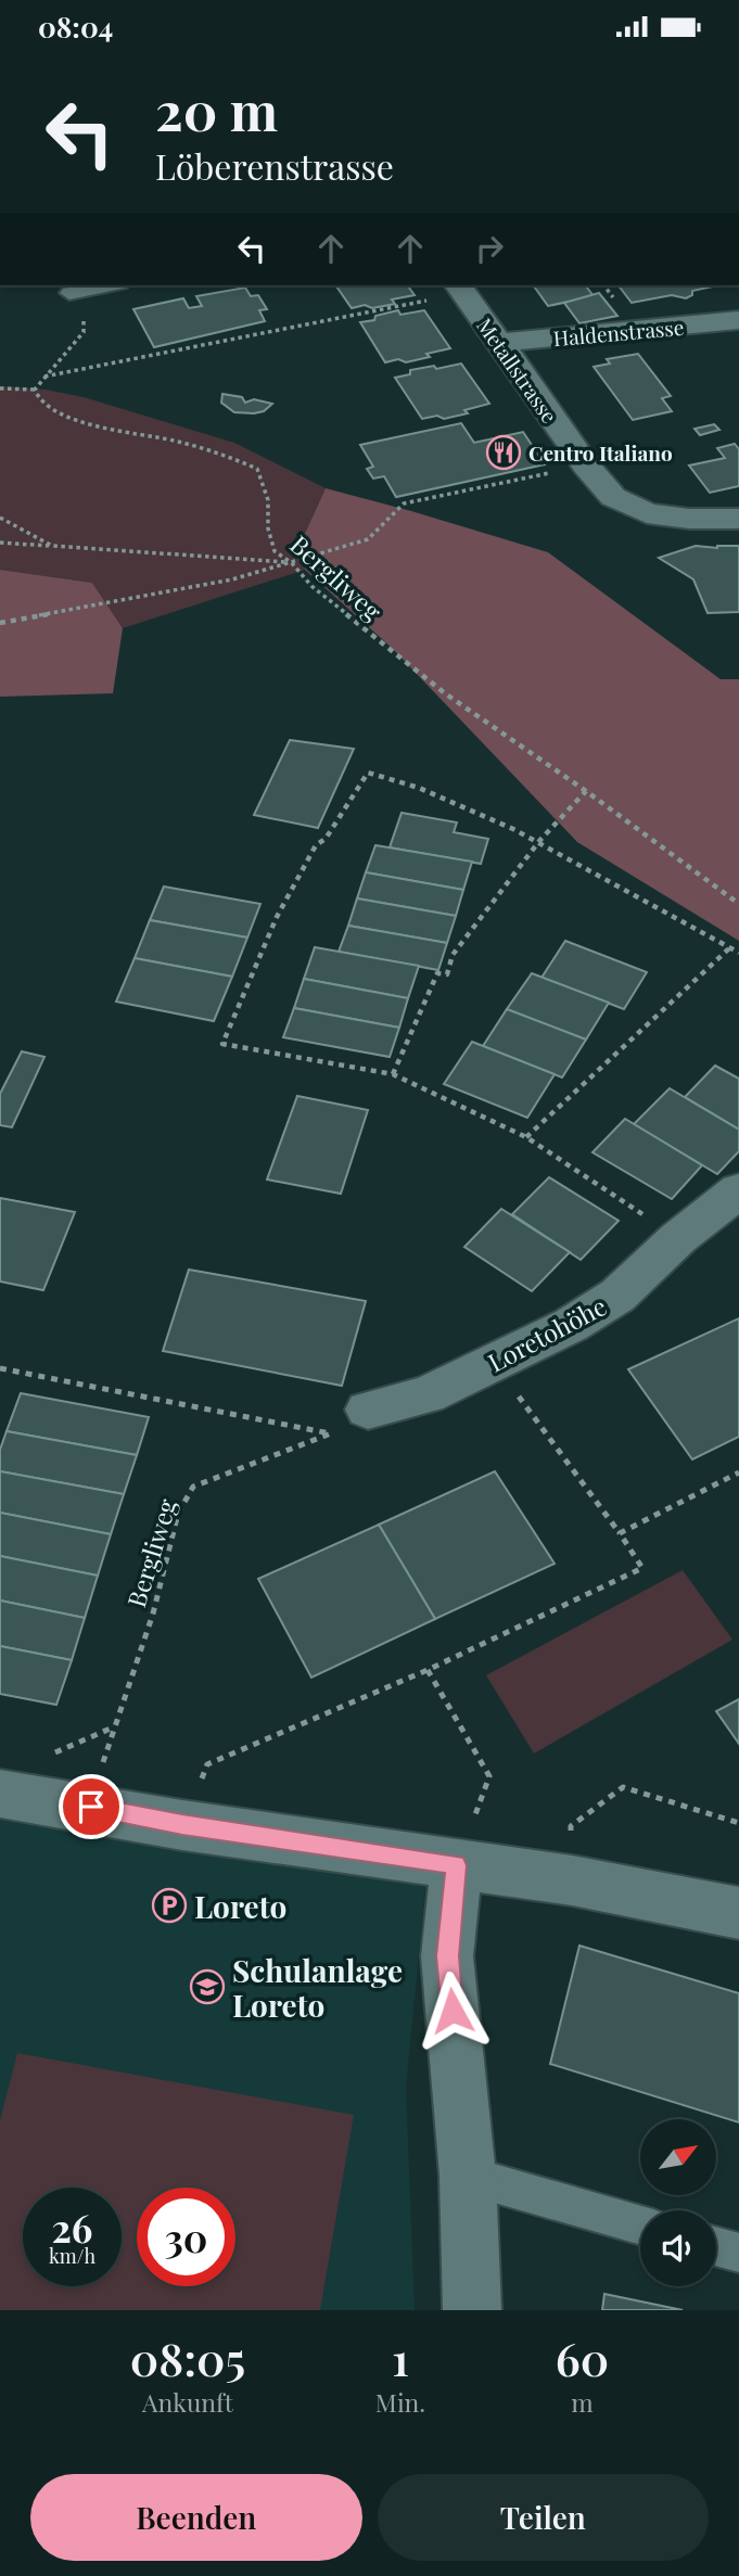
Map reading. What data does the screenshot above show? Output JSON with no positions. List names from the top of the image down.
{
  "streets": {
    "street": ["Haldenstrasse", "Metallstrasse", "Loretohöhe"],
    "path": ["Bergliweg"]
  },
  "crossings": [
    ["Haldenstrasse", "Metallstrasse"],
    ["Bergliweg", "Loretohöhe"]
  ],
  "places": {
    "restaurant": ["Centro Italiano"],
    "parking": ["Loreto"],
    "school or university": ["Schulanlage Loreto"]
  },
  "north": "top right",
  "page": {
    "status": "08:04",
    "turn": ["20 m", "Löberenstrasse"],
    "speed": "26 km/h",
    "limit": "30",
    "eta": [
      "08:05",
      "Ankunft",
      "1",
      "Min.",
      "60",
      "m"
    ],
    "buttons": ["Beenden", "Teilen"]
  }
}
